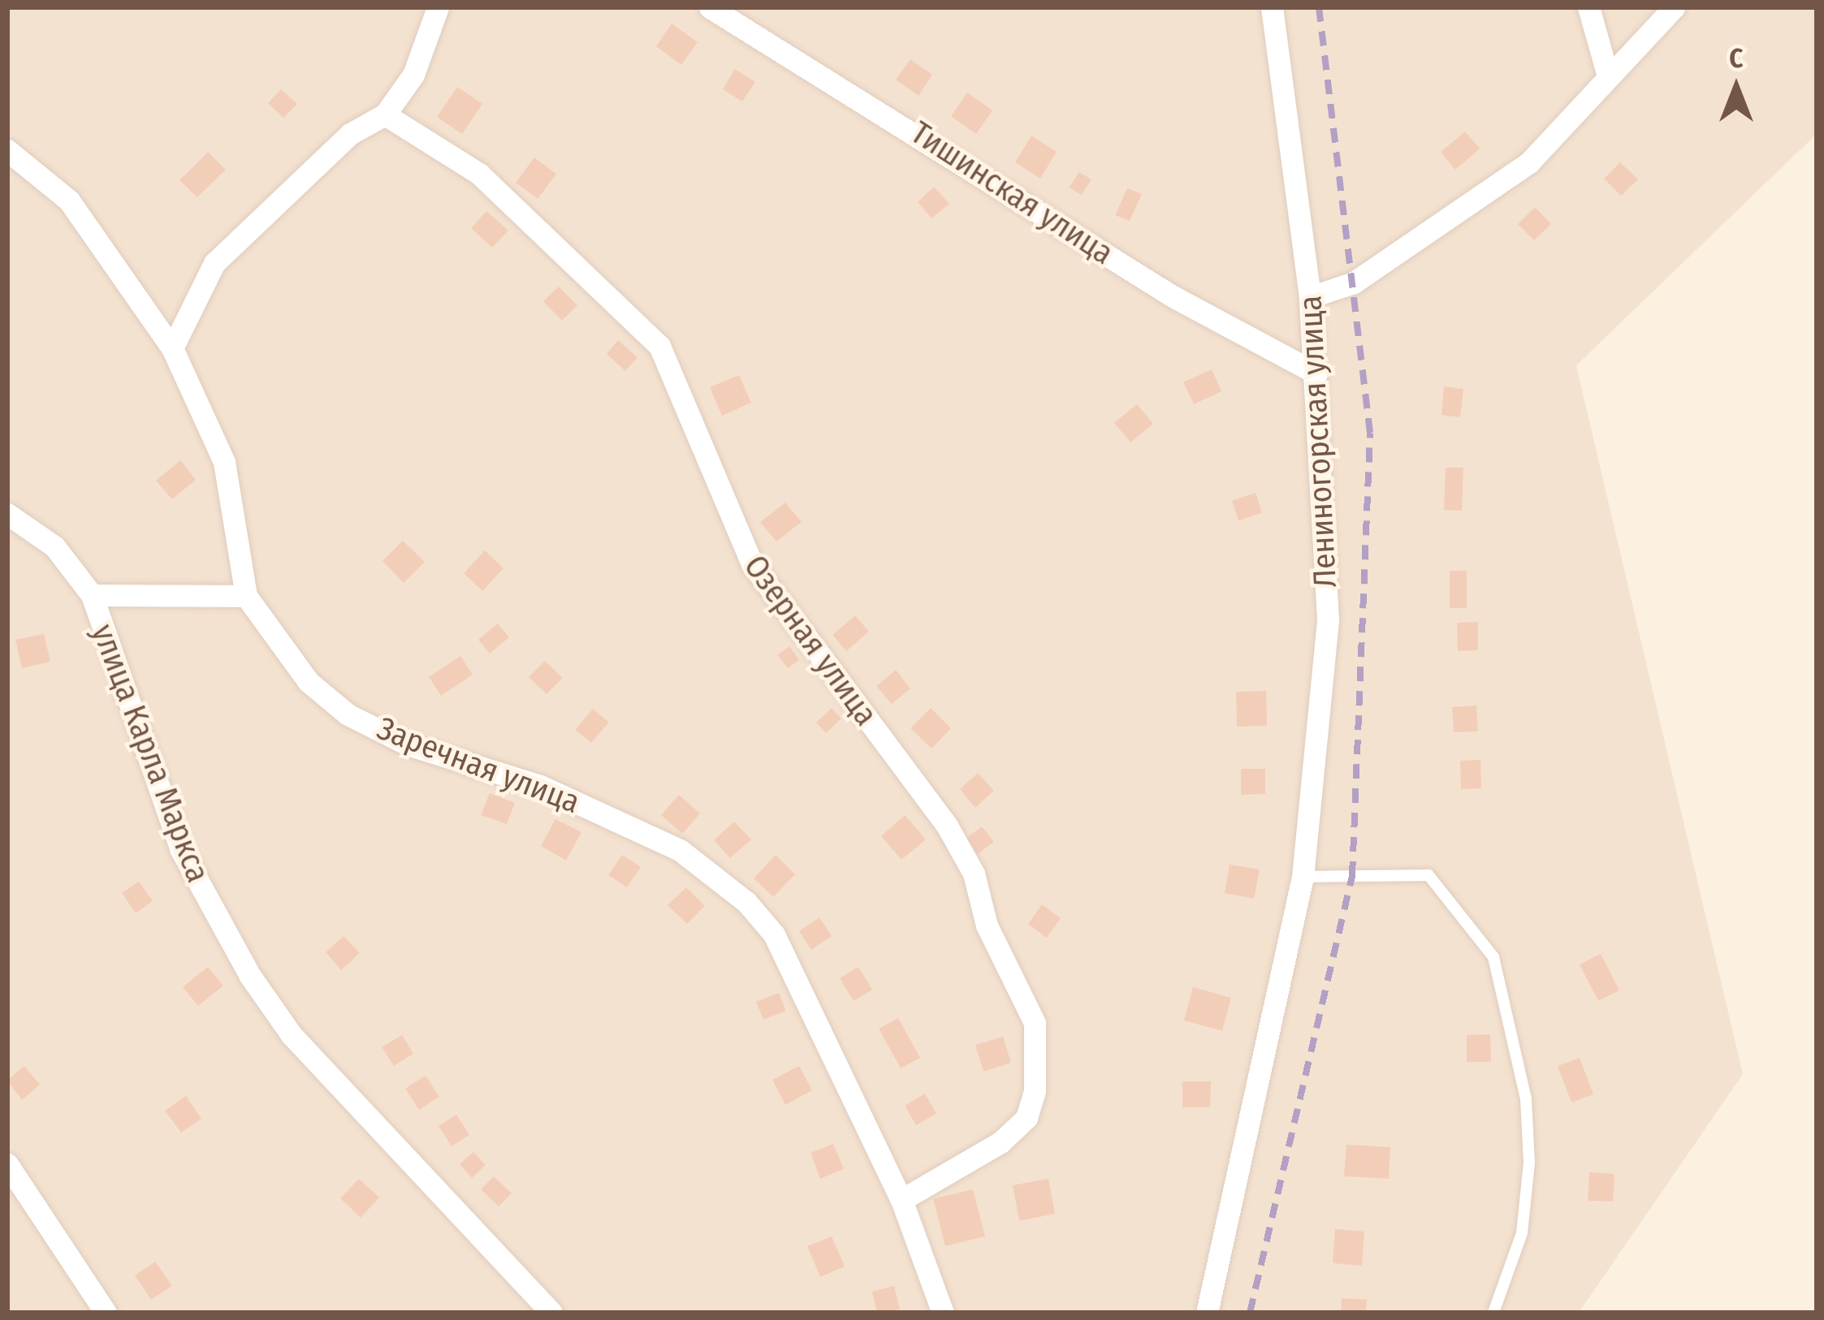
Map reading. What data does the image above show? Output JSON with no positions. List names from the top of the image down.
{
  "streets": {
    "street": [
      "Тишинская улица",
      "Лениногорская улица",
      "Озерная улица",
      "улица Карла Маркса",
      "Заречная улица"
    ]
  },
  "crossings": [
    ["Тишинская улица", "Лениногорская улица"],
    ["Озерная улица", "Заречная улица"]
  ],
  "north": "top"
}
